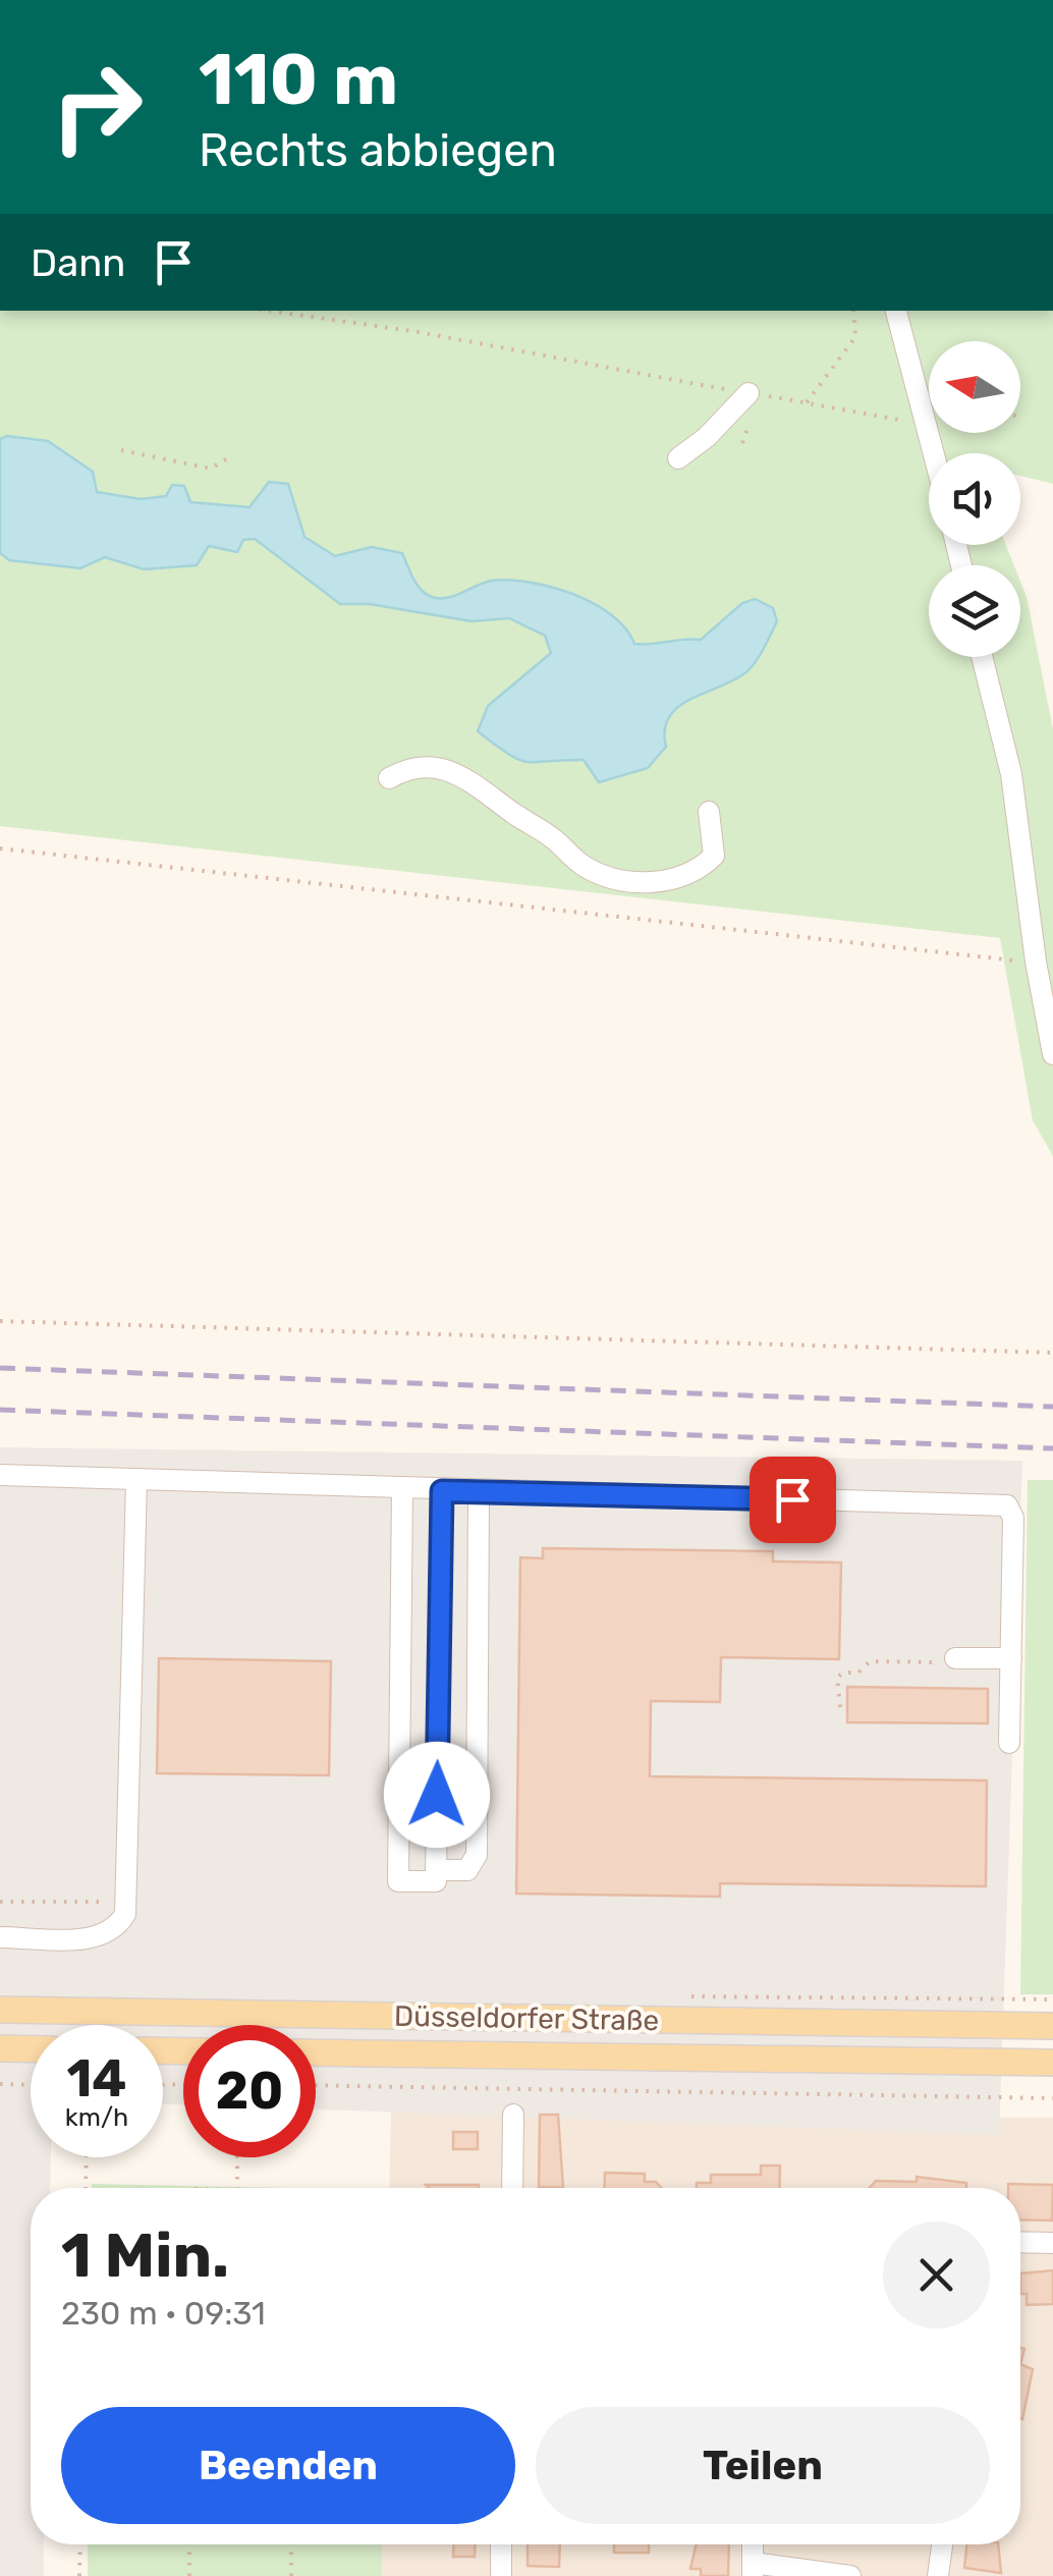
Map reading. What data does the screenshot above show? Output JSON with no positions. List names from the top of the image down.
{
  "streets": {
    "main road": ["Düsseldorfer Straße"]
  },
  "north": "left",
  "page": {
    "turn": ["110 m", "Rechts abbiegen"],
    "then": "Dann",
    "speed": "14 km/h",
    "limit": "20",
    "heading": ["1 Min.", "230 m · 09:31"],
    "buttons": ["Beenden", "Teilen"]
  }
}
